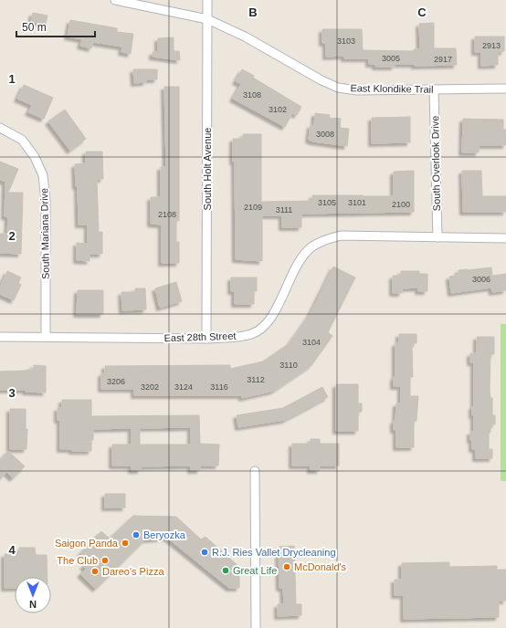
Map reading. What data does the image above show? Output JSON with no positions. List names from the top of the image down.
{
  "streets": {
    "street": [
      "East Klondike Trail",
      "South Overlook Drive",
      "South Holt Avenue",
      "South Mariana Drive",
      "East 28th Street"
    ]
  },
  "crossings": [
    ["East Klondike Trail", "South Overlook Drive"],
    ["East Klondike Trail", "South Holt Avenue"],
    ["South Overlook Drive", "East 28th Street"],
    ["South Holt Avenue", "East 28th Street"],
    ["South Mariana Drive", "East 28th Street"]
  ],
  "places": [
    "Beryozka",
    "Saigon Panda",
    "R.J. Ries Vallet Drycleaning",
    "The Club",
    "McDonald's",
    "Great Life",
    "Dareo's Pizza"
  ],
  "house_numbers": [
    "3103",
    "2913",
    "3005",
    "2917",
    "3108",
    "3102",
    "3008",
    "3105",
    "3101",
    "2100",
    "2109",
    "3111",
    "2108",
    "3006",
    "3104",
    "3110",
    "3112",
    "3206",
    "3202",
    "3124",
    "3116"
  ],
  "scale_bar": "50 m",
  "north": "bottom",
  "grid": {
    "columns": ["B", "C"],
    "rows": [
      "1",
      "2",
      "3",
      "4"
    ]
  }
}
